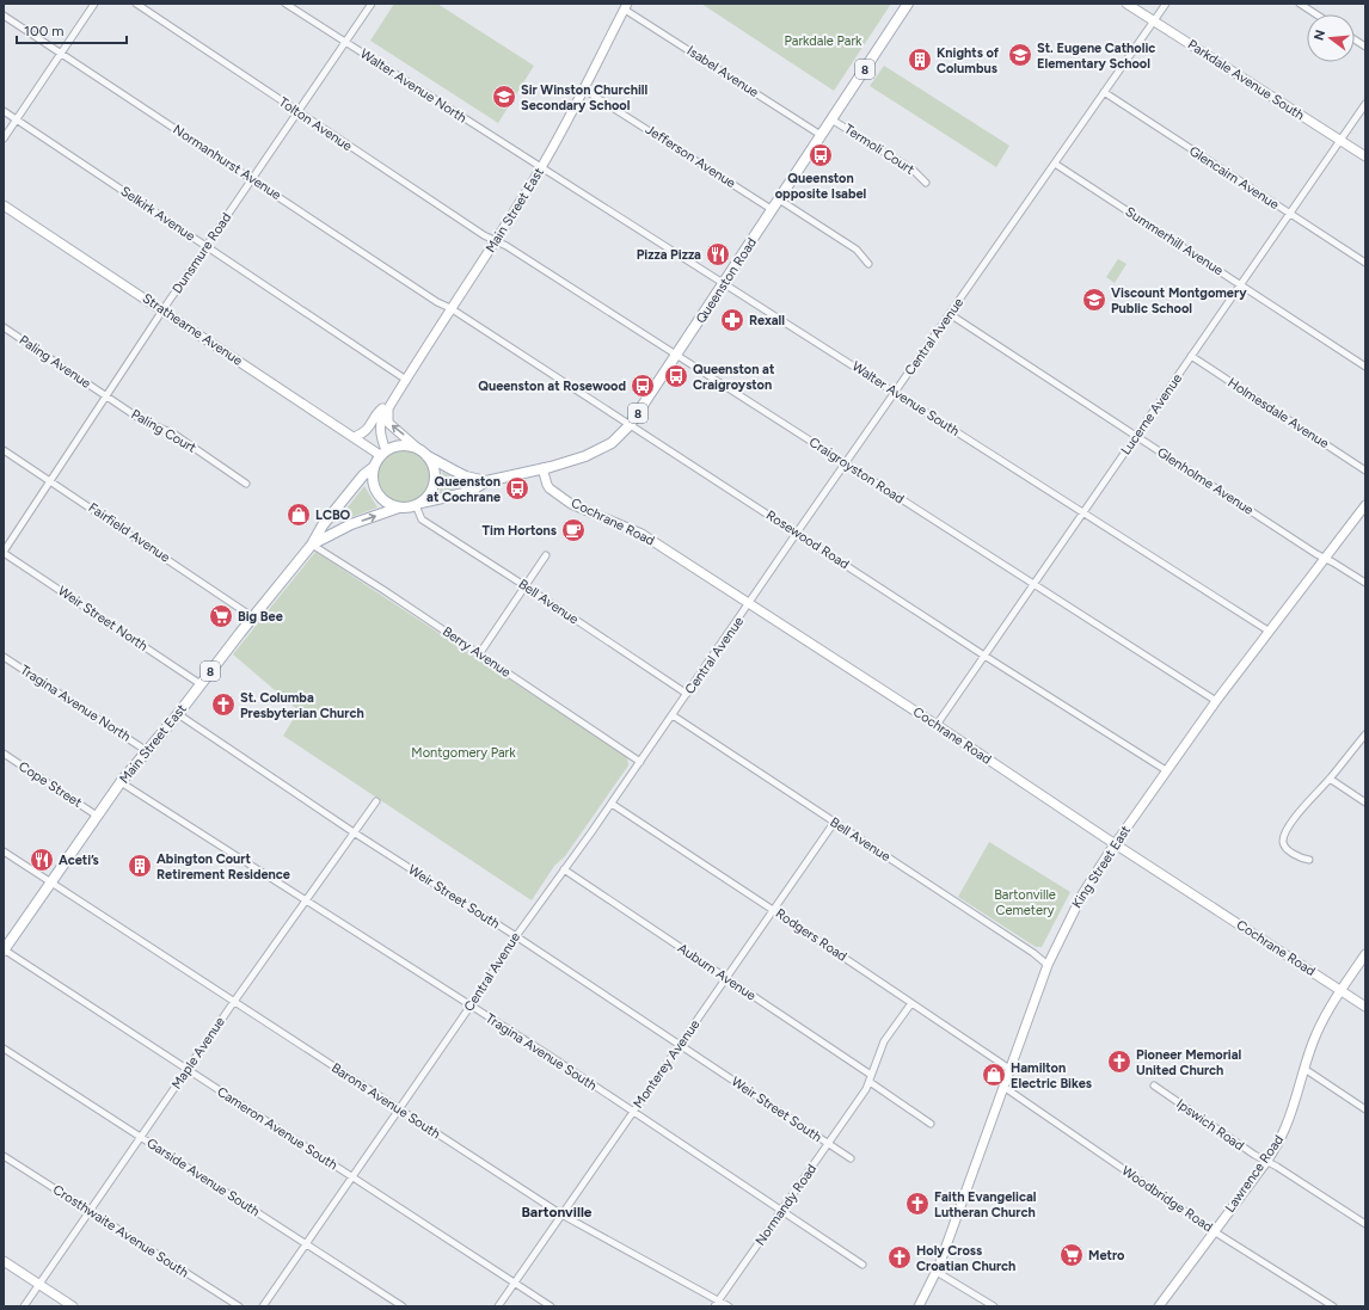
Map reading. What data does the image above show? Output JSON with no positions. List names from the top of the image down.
{
  "streets": {
    "main road": ["8", "Main Street East", "Queenston Road"],
    "street": [
      "Isabel Avenue",
      "Parkdale Avenue South",
      "Walter Avenue North",
      "Tolton Avenue",
      "Termoli Court",
      "Jefferson Avenue",
      "Normanhurst Avenue",
      "Glencairn Avenue",
      "Selkirk Avenue",
      "Summerhill Avenue",
      "Dunsmure Road",
      "Strathearne Avenue",
      "Central Avenue",
      "Paling Avenue",
      "Walter Avenue South",
      "Holmesdale Avenue",
      "Lucerne Avenue",
      "Paling Court",
      "Craigroyston Road",
      "Glenholme Avenue",
      "Cochrane Road",
      "Fairfield Avenue",
      "Rosewood Road",
      "Bell Avenue",
      "Weir Street North",
      "Berry Avenue",
      "Tragina Avenue North",
      "Cope Street",
      "King Street East",
      "Weir Street South",
      "Rodgers Road",
      "Auburn Avenue",
      "Tragina Avenue South",
      "Maple Avenue",
      "Monterey Avenue",
      "Barons Avenue South",
      "Ipswich Road",
      "Cameron Avenue South",
      "Lawrence Road",
      "Garside Avenue South",
      "Woodbridge Road",
      "Normandy Road",
      "Crosthwaite Avenue South"
    ]
  },
  "crossings": [
    ["Isabel Avenue", "Main Street East"],
    ["Isabel Avenue", "Queenston Road"],
    ["Parkdale Avenue South", "Central Avenue"],
    ["Parkdale Avenue South", "Lucerne Avenue"],
    ["Walter Avenue North", "Main Street East"],
    ["Walter Avenue North", "Dunsmure Road"],
    ["Walter Avenue North", "Walter Avenue South"],
    ["Tolton Avenue", "Main Street East"],
    ["Tolton Avenue", "Dunsmure Road"],
    ["Tolton Avenue", "Craigroyston Road"],
    ["Termoli Court", "Queenston Road"],
    ["Jefferson Avenue", "Main Street East"],
    ["Jefferson Avenue", "Queenston Road"],
    ["Normanhurst Avenue", "Main Street East"],
    ["Normanhurst Avenue", "Dunsmure Road"],
    ["Normanhurst Avenue", "Rosewood Road"],
    ["Glencairn Avenue", "Central Avenue"],
    ["Glencairn Avenue", "Lucerne Avenue"],
    ["Main Street East", "Selkirk Avenue"],
    ["Main Street East", "Queenston Road"],
    ["Main Street East", "Strathearne Avenue"],
    ["Main Street East", "Walter Avenue South"],
    ["Main Street East", "Craigroyston Road"],
    ["Main Street East", "Fairfield Avenue"],
    ["Main Street East", "Rosewood Road"],
    ["Main Street East", "Bell Avenue"],
    ["Main Street East", "Weir Street North"],
    ["Main Street East", "Berry Avenue"],
    ["Main Street East", "Tragina Avenue North"],
    ["Main Street East", "Cope Street"],
    ["Main Street East", "Weir Street South"],
    ["Main Street East", "Tragina Avenue South"],
    ["Main Street East", "Barons Avenue South"],
    ["Main Street East", "Cameron Avenue South"],
    ["Selkirk Avenue", "Dunsmure Road"],
    ["Summerhill Avenue", "Central Avenue"],
    ["Summerhill Avenue", "Lucerne Avenue"],
    ["Dunsmure Road", "Strathearne Avenue"],
    ["Dunsmure Road", "Paling Avenue"],
    ["Dunsmure Road", "Paling Court"],
    ["Dunsmure Road", "Fairfield Avenue"],
    ["Dunsmure Road", "Weir Street North"],
    ["Queenston Road", "Strathearne Avenue"],
    ["Queenston Road", "Walter Avenue South"],
    ["Queenston Road", "Craigroyston Road"],
    ["Queenston Road", "Cochrane Road"],
    ["Queenston Road", "Rosewood Road"],
    ["Queenston Road", "Bell Avenue"],
    ["Strathearne Avenue", "Bell Avenue"],
    ["Central Avenue", "Walter Avenue South"],
    ["Central Avenue", "Craigroyston Road"],
    ["Central Avenue", "Glenholme Avenue"],
    ["Central Avenue", "Cochrane Road"],
    ["Central Avenue", "Rosewood Road"],
    ["Central Avenue", "Bell Avenue"],
    ["Central Avenue", "Berry Avenue"],
    ["Central Avenue", "Weir Street South"],
    ["Central Avenue", "Rodgers Road"],
    ["Central Avenue", "Auburn Avenue"],
    ["Central Avenue", "Tragina Avenue South"],
    ["Central Avenue", "Barons Avenue South"],
    ["Central Avenue", "Cameron Avenue South"],
    ["Central Avenue", "Garside Avenue South"],
    ["Paling Avenue", "Paling Court"],
    ["Walter Avenue South", "Lucerne Avenue"],
    ["Walter Avenue South", "King Street East"],
    ["Holmesdale Avenue", "Lucerne Avenue"],
    ["Lucerne Avenue", "Craigroyston Road"],
    ["Lucerne Avenue", "Glenholme Avenue"],
    ["Lucerne Avenue", "Cochrane Road"],
    ["Lucerne Avenue", "Rosewood Road"],
    ["Craigroyston Road", "King Street East"],
    ["Glenholme Avenue", "King Street East"],
    ["Cochrane Road", "King Street East"],
    ["Cochrane Road", "Lawrence Road"],
    ["Rosewood Road", "King Street East"],
    ["Bell Avenue", "King Street East"],
    ["Bell Avenue", "Monterey Avenue"],
    ["King Street East", "Rodgers Road"],
    ["King Street East", "Woodbridge Road"],
    ["Weir Street South", "Maple Avenue"],
    ["Weir Street South", "Monterey Avenue"],
    ["Weir Street South", "Normandy Road"],
    ["Rodgers Road", "Monterey Avenue"],
    ["Rodgers Road", "Normandy Road"],
    ["Auburn Avenue", "Monterey Avenue"],
    ["Auburn Avenue", "Normandy Road"],
    ["Tragina Avenue South", "Maple Avenue"],
    ["Tragina Avenue South", "Monterey Avenue"],
    ["Tragina Avenue South", "Normandy Road"],
    ["Maple Avenue", "Barons Avenue South"],
    ["Maple Avenue", "Cameron Avenue South"],
    ["Maple Avenue", "Garside Avenue South"],
    ["Maple Avenue", "Crosthwaite Avenue South"],
    ["Monterey Avenue", "Barons Avenue South"],
    ["Monterey Avenue", "Cameron Avenue South"],
    ["Barons Avenue South", "Normandy Road"],
    ["Ipswich Road", "Lawrence Road"],
    ["Lawrence Road", "Woodbridge Road"]
  ],
  "districts": ["Bartonville"],
  "parks": ["Parkdale Park", "Montgomery Park", "Bartonville Cemetery"],
  "places": {
    "school or university": ["St. Eugene Catholic Elementary School", "Sir Winston Churchill Secondary School", "Viscount Montgomery Public School"],
    "building": ["Knights of Columbus", "Abington Court Retirement Residence"],
    "bus stop": [
      "Queenston opposite Isabel",
      "Queenston at Craigroyston",
      "Queenston at Rosewood",
      "Queenston at Cochrane"
    ],
    "restaurant": ["Pizza Pizza", "Aceti’s"],
    "pharmacy": ["Rexall"],
    "shop": ["LCBO", "Hamilton Electric Bikes"],
    "cafe": ["Tim Hortons"],
    "supermarket": ["Big Bee", "Metro"],
    "church": [
      "St. Columba Presbyterian Church",
      "Pioneer Memorial United Church",
      "Faith Evangelical Lutheran Church",
      "Holy Cross Croatian Church"
    ]
  },
  "scale_bar": "100 m",
  "north": "left"
}
